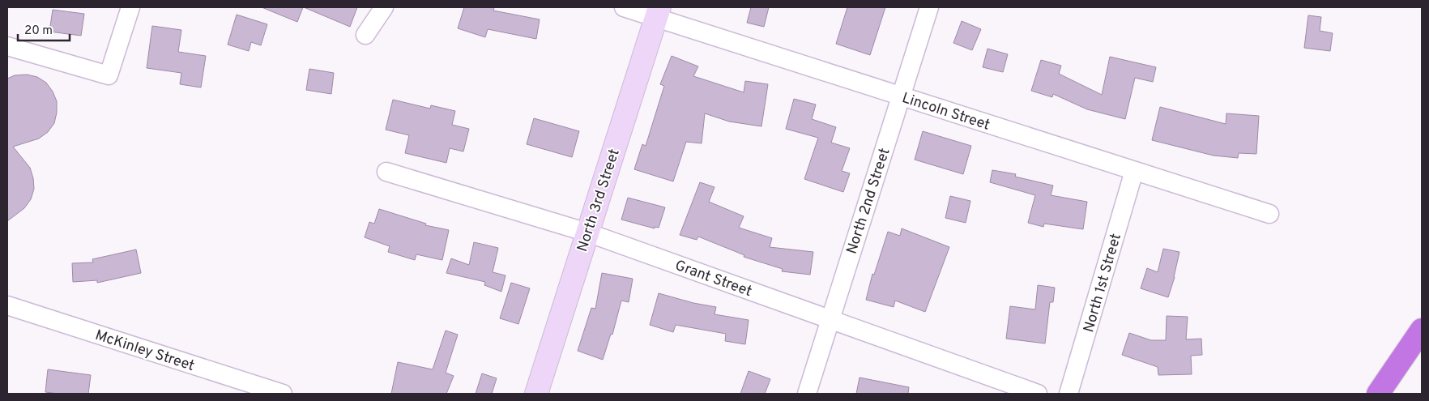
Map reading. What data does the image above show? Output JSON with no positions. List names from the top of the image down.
{
  "streets": {
    "street": [
      "Lincoln Street",
      "North 3rd Street",
      "North 2nd Street",
      "Grant Street",
      "North 1st Street",
      "McKinley Street"
    ]
  },
  "crossings": [
    ["Lincoln Street", "North 3rd Street"],
    ["Lincoln Street", "North 2nd Street"],
    ["Lincoln Street", "North 1st Street"],
    ["North 3rd Street", "Grant Street"],
    ["North 2nd Street", "Grant Street"]
  ],
  "scale_bar": "20 m"
}
